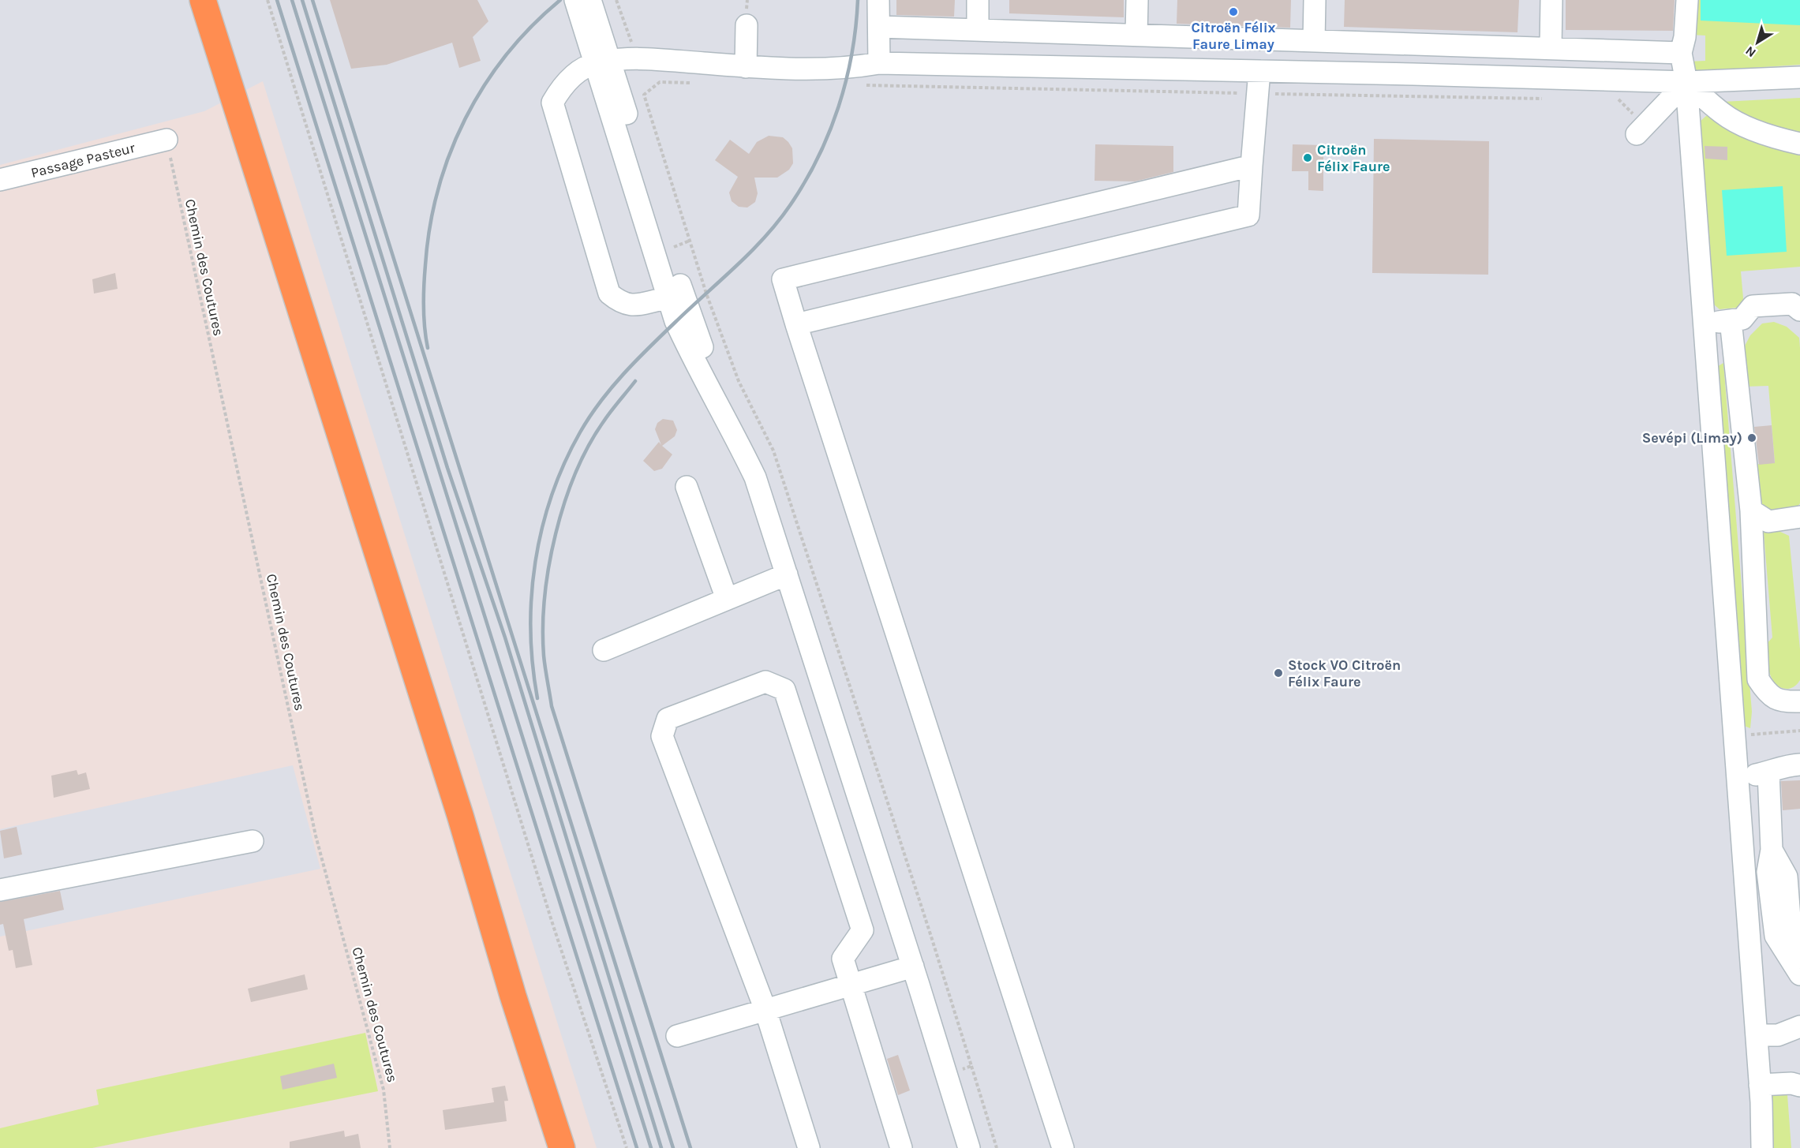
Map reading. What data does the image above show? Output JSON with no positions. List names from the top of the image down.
{
  "streets": {
    "street": ["Passage Pasteur"],
    "path": ["Chemin des Coutures"]
  },
  "crossings": [
    ["Passage Pasteur", "Chemin des Coutures"]
  ],
  "places": [
    "Citroën Félix Faure Limay",
    "Citroën Félix Faure",
    "Sevépi (Limay)",
    "Stock VO Citroën Félix Faure"
  ],
  "north": "bottom left"
}
